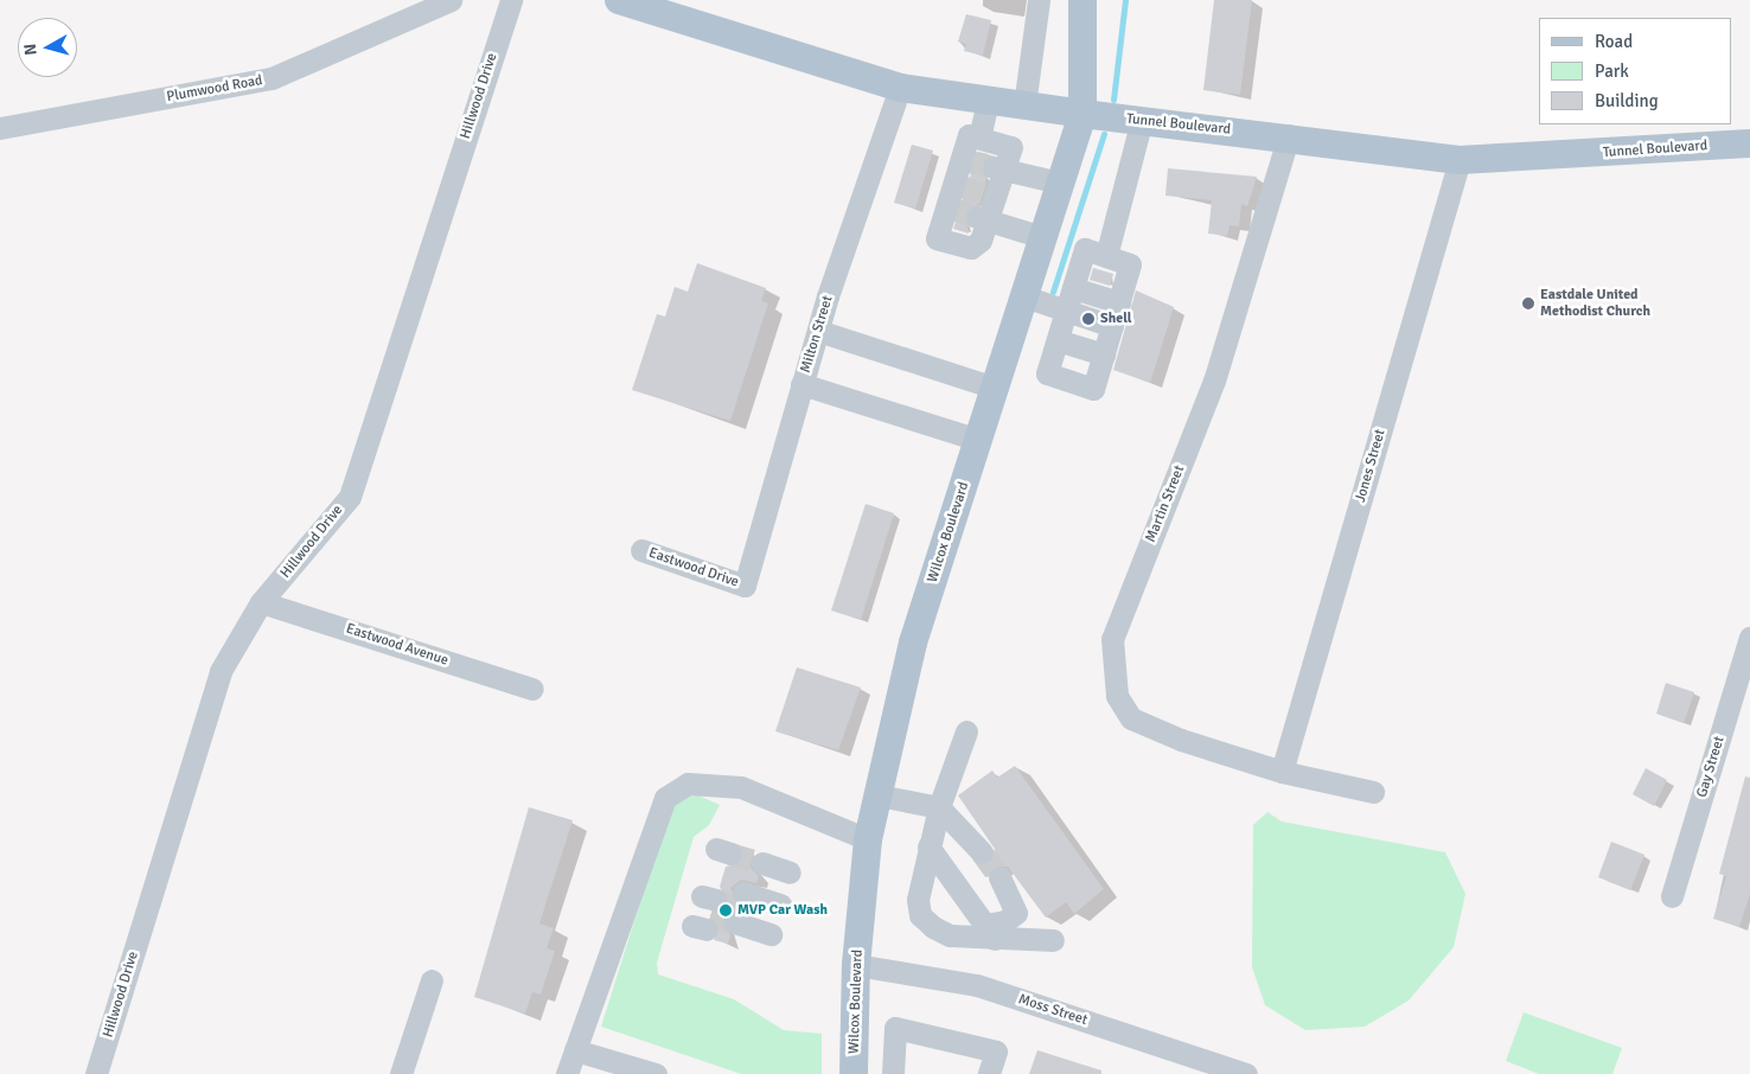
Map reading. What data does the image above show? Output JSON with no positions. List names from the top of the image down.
{
  "streets": {
    "main road": ["Tunnel Boulevard", "Wilcox Boulevard"],
    "street": [
      "Plumwood Road",
      "Hillwood Drive",
      "Milton Street",
      "Jones Street",
      "Martin Street",
      "Eastwood Drive",
      "Eastwood Avenue",
      "Gay Street",
      "Moss Street"
    ]
  },
  "crossings": [
    ["Hillwood Drive", "Eastwood Avenue"],
    ["Tunnel Boulevard", "Milton Street"],
    ["Tunnel Boulevard", "Jones Street"],
    ["Tunnel Boulevard", "Martin Street"],
    ["Tunnel Boulevard", "Wilcox Boulevard"],
    ["Milton Street", "Eastwood Drive"],
    ["Jones Street", "Martin Street"],
    ["Wilcox Boulevard", "Moss Street"]
  ],
  "places": ["Eastdale United Methodist Church", "Shell", "MVP Car Wash"],
  "legend": ["Road", "Park", "Building"],
  "north": "left"
}
